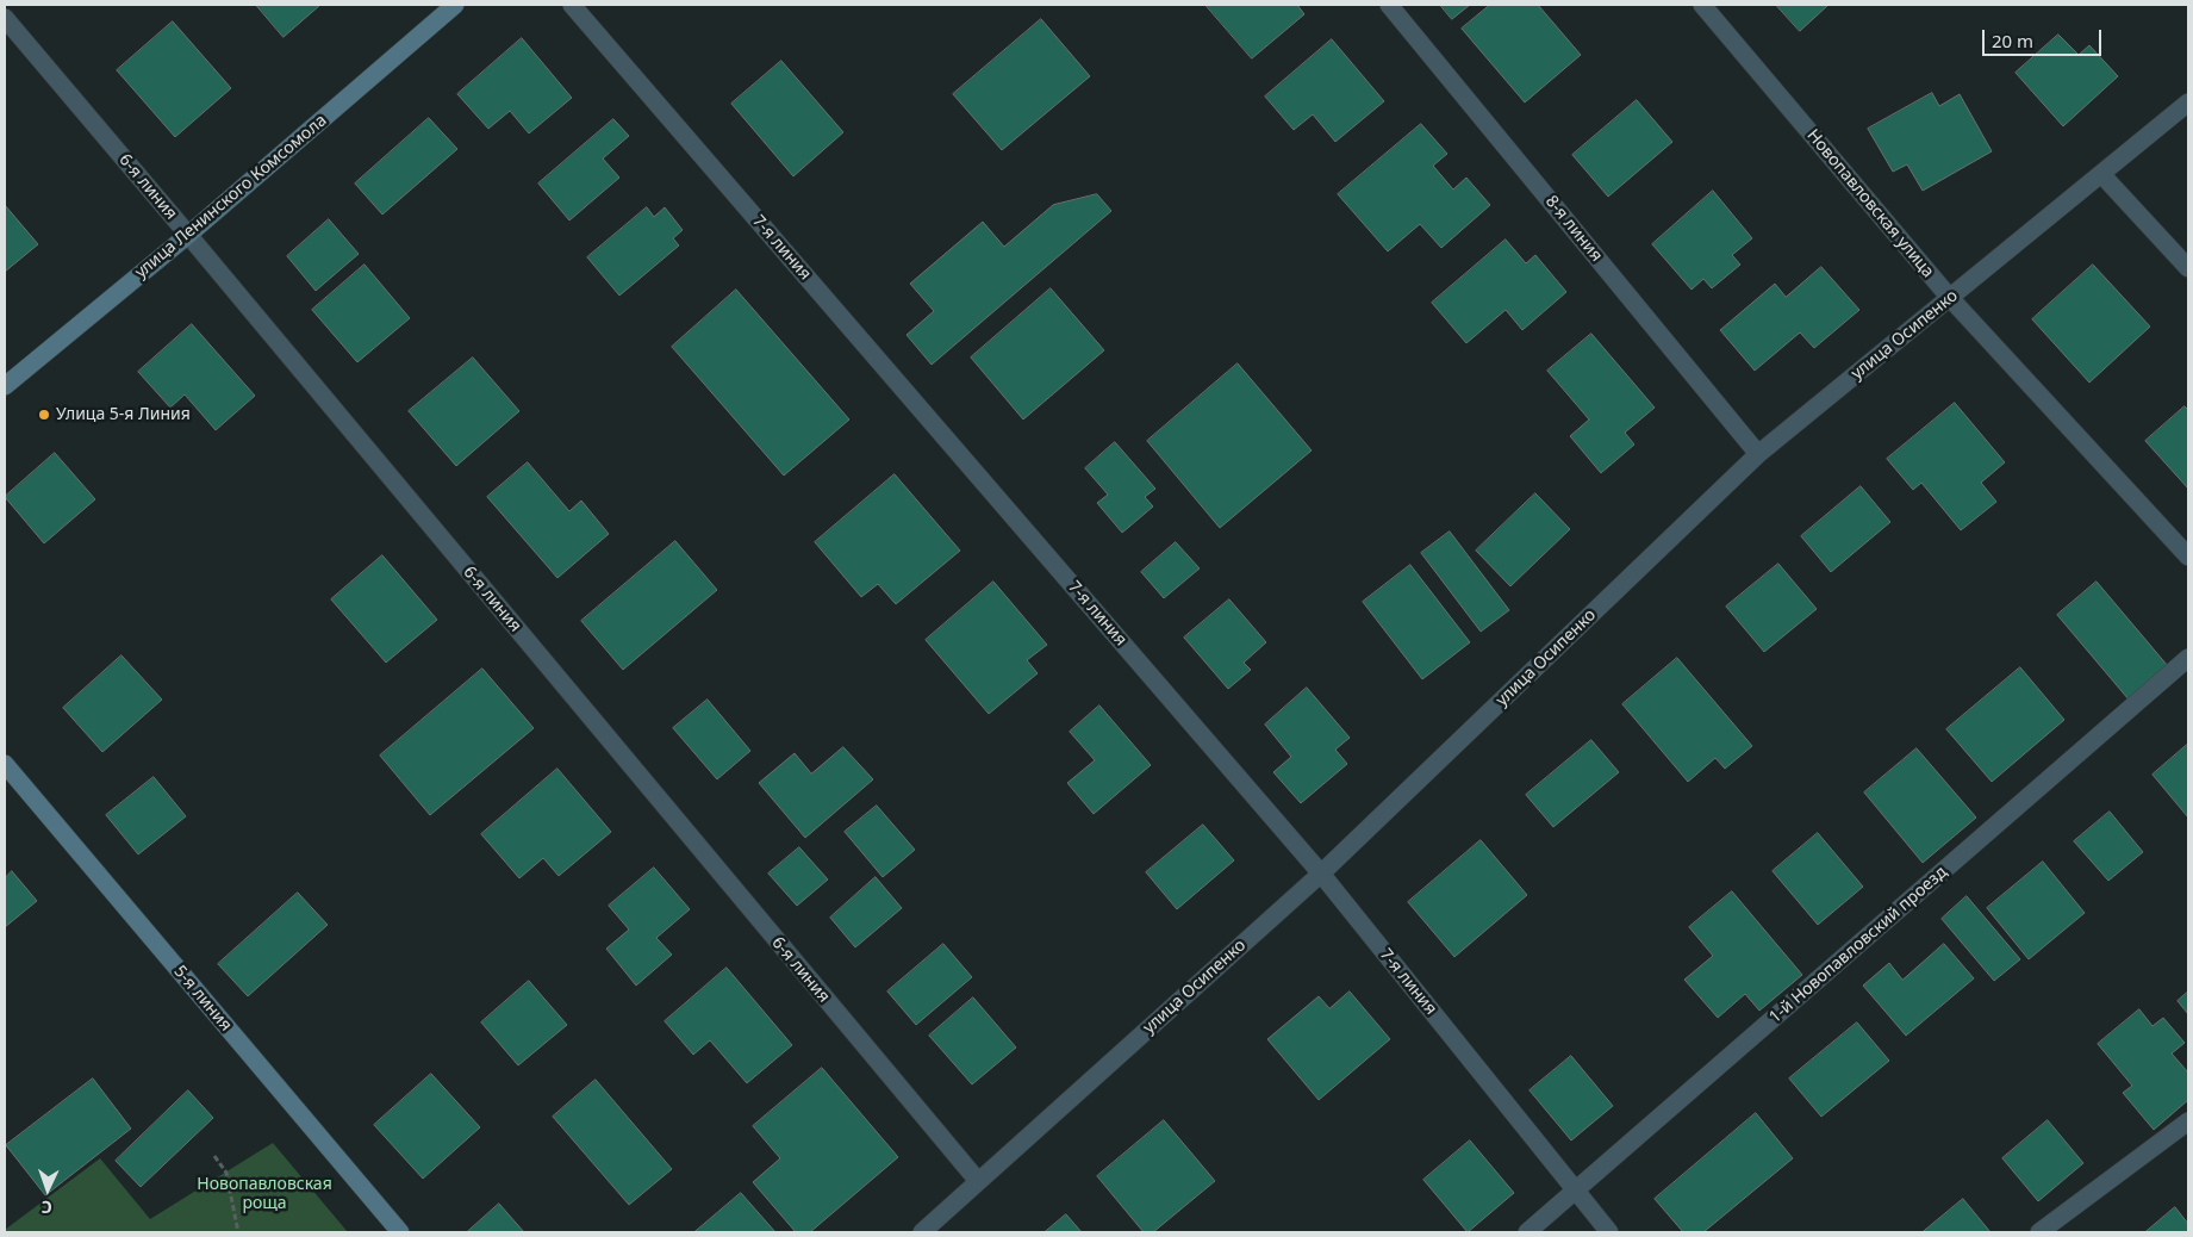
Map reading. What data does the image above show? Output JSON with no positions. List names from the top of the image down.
{
  "streets": {
    "street": [
      "6-я линия",
      "улица Ленинского Комсомола",
      "Новопавловская улица",
      "8-я линия",
      "7-я линия",
      "улица Осипенко",
      "1-й Новопавловский проезд",
      "5-я линия"
    ]
  },
  "crossings": [
    ["6-я линия", "улица Ленинского Комсомола"],
    ["6-я линия", "улица Осипенко"],
    ["Новопавловская улица", "улица Осипенко"],
    ["8-я линия", "улица Осипенко"],
    ["7-я линия", "улица Осипенко"],
    ["7-я линия", "1-й Новопавловский проезд"]
  ],
  "parks": ["Новопавловская роща"],
  "places": ["Улица 5-я Линия"],
  "scale_bar": "20 m",
  "north": "bottom"
}
